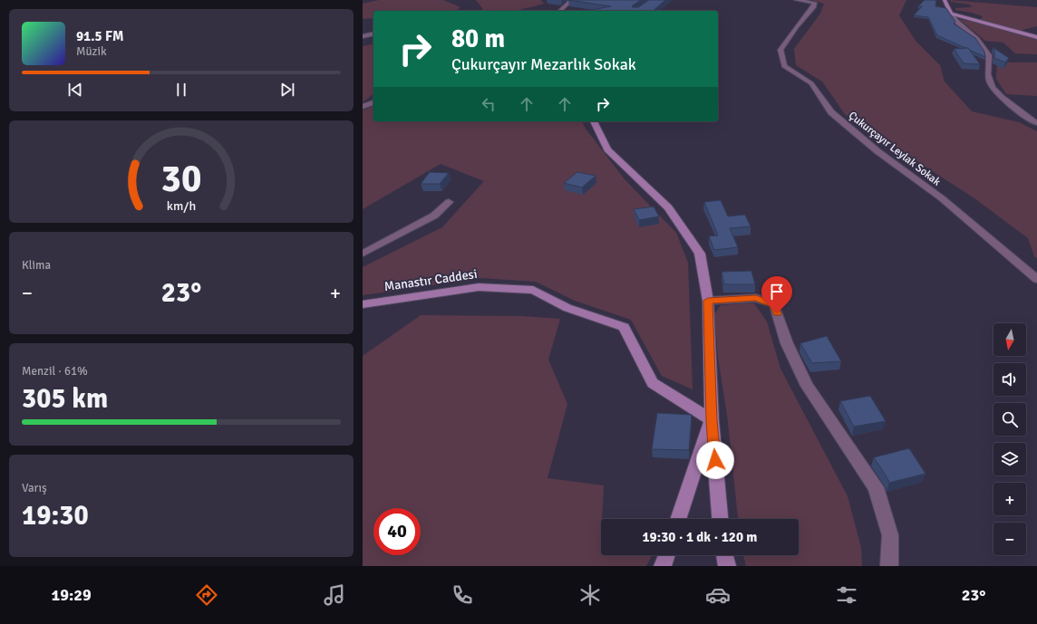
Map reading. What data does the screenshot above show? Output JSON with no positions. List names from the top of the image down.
{
  "streets": {
    "street": ["Çukurçayır Leylak Sokak", "Manastır Caddesi"]
  },
  "north": "bottom",
  "page": {
    "turn": ["80 m", "Çukurçayır Mezarlık Sokak"],
    "song": ["91.5 FM", "Müzik"],
    "tile": [
      "Klima",
      ["Menzil · 61%", "305 km"],
      ["Varış", "19:30"]
    ],
    "heat": ["−", "23°", "+"],
    "map_buttons": ["+", "−"],
    "limit": "40",
    "trip": "19:30 · 1 dk · 120 m",
    "tabs": ["19:29", "23°"],
    "gauge": ["30", "km/h"]
  }
}
